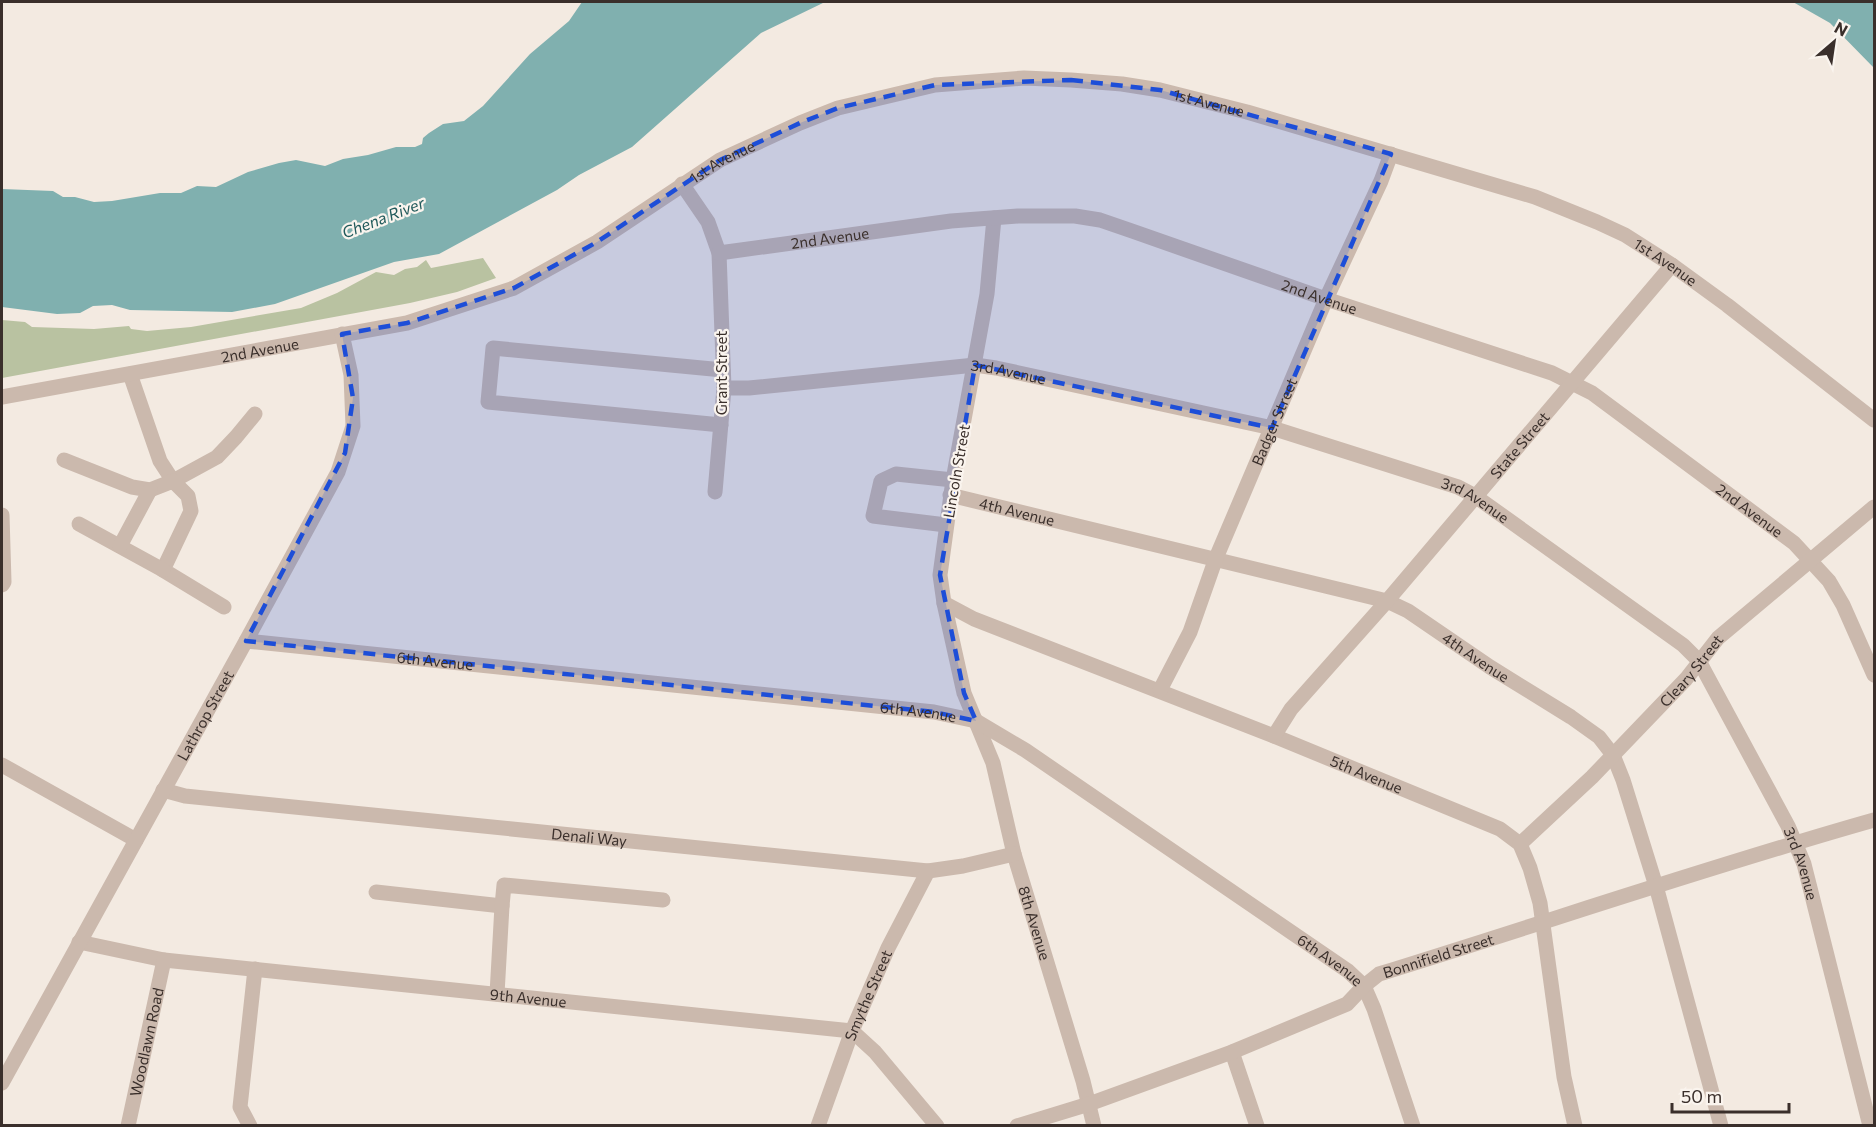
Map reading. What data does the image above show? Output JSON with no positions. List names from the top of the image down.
{
  "streets": {
    "street": [
      "1st Avenue",
      "2nd Avenue",
      "Grant Street",
      "3rd Avenue",
      "Badger Street",
      "State Street",
      "Lincoln Street",
      "4th Avenue",
      "6th Avenue",
      "Cleary Street",
      "Lathrop Street",
      "5th Avenue",
      "Denali Way",
      "8th Avenue",
      "Bonnifield Street",
      "Smythe Street",
      "9th Avenue",
      "Woodlawn Road"
    ]
  },
  "crossings": [
    ["1st Avenue", "2nd Avenue"],
    ["1st Avenue", "Badger Street"],
    ["1st Avenue", "State Street"],
    ["2nd Avenue", "Grant Street"],
    ["2nd Avenue", "Badger Street"],
    ["2nd Avenue", "State Street"],
    ["2nd Avenue", "Lincoln Street"],
    ["2nd Avenue", "Cleary Street"],
    ["2nd Avenue", "Lathrop Street"],
    ["Grant Street", "3rd Avenue"],
    ["3rd Avenue", "Badger Street"],
    ["3rd Avenue", "State Street"],
    ["3rd Avenue", "Lincoln Street"],
    ["3rd Avenue", "Cleary Street"],
    ["3rd Avenue", "Bonnifield Street"],
    ["Badger Street", "4th Avenue"],
    ["Badger Street", "5th Avenue"],
    ["State Street", "4th Avenue"],
    ["State Street", "5th Avenue"],
    ["Lincoln Street", "4th Avenue"],
    ["Lincoln Street", "6th Avenue"],
    ["Lincoln Street", "5th Avenue"],
    ["Lincoln Street", "8th Avenue"],
    ["4th Avenue", "Cleary Street"],
    ["4th Avenue", "Bonnifield Street"],
    ["6th Avenue", "Lathrop Street"],
    ["6th Avenue", "8th Avenue"],
    ["6th Avenue", "Bonnifield Street"],
    ["Cleary Street", "5th Avenue"],
    ["Lathrop Street", "Denali Way"],
    ["Lathrop Street", "9th Avenue"],
    ["Denali Way", "8th Avenue"],
    ["Denali Way", "Smythe Street"],
    ["8th Avenue", "Bonnifield Street"],
    ["Smythe Street", "9th Avenue"],
    ["9th Avenue", "Woodlawn Road"]
  ],
  "water": ["Chena River"],
  "scale_bar": "50 m",
  "north": "top right"
}
